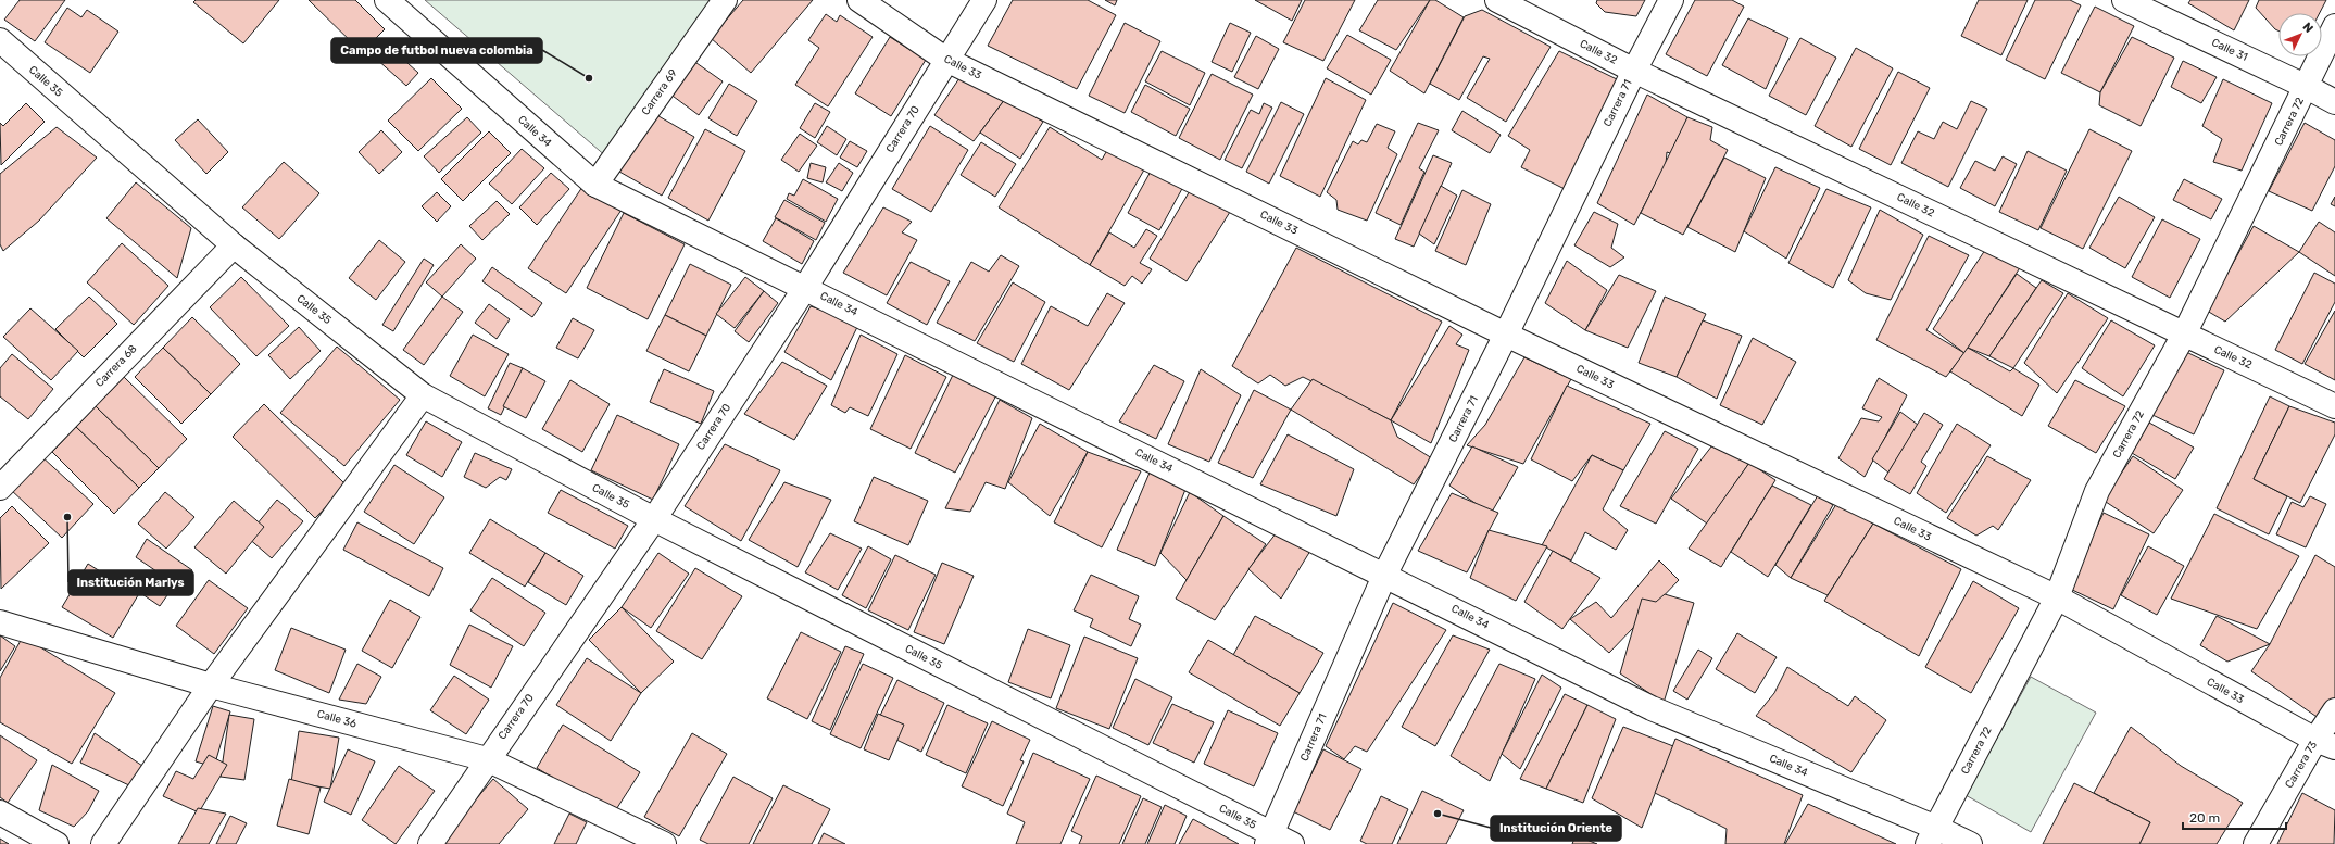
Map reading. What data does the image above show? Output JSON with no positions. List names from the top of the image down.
{
  "streets": {
    "street": [
      "Calle 31",
      "Calle 32",
      "Calle 33",
      "Calle 35",
      "Carrera 69",
      "Carrera 71",
      "Carrera 72",
      "Carrera 70",
      "Calle 34",
      "Carrera 68",
      "Calle 36",
      "Carrera 73"
    ]
  },
  "crossings": [
    ["Calle 31", "Carrera 72"],
    ["Calle 32", "Carrera 71"],
    ["Calle 32", "Carrera 72"],
    ["Calle 33", "Carrera 71"],
    ["Calle 33", "Carrera 72"],
    ["Calle 33", "Carrera 70"],
    ["Calle 33", "Carrera 73"],
    ["Calle 35", "Carrera 71"],
    ["Calle 35", "Carrera 70"],
    ["Calle 35", "Carrera 68"],
    ["Carrera 69", "Calle 34"],
    ["Carrera 71", "Calle 34"],
    ["Carrera 72", "Calle 34"],
    ["Carrera 70", "Calle 34"],
    ["Carrera 70", "Calle 36"]
  ],
  "places": ["Campo de futbol nueva colombia", "Institución Marlys", "Institución Oriente"],
  "scale_bar": "20 m",
  "north": "top right"
}
